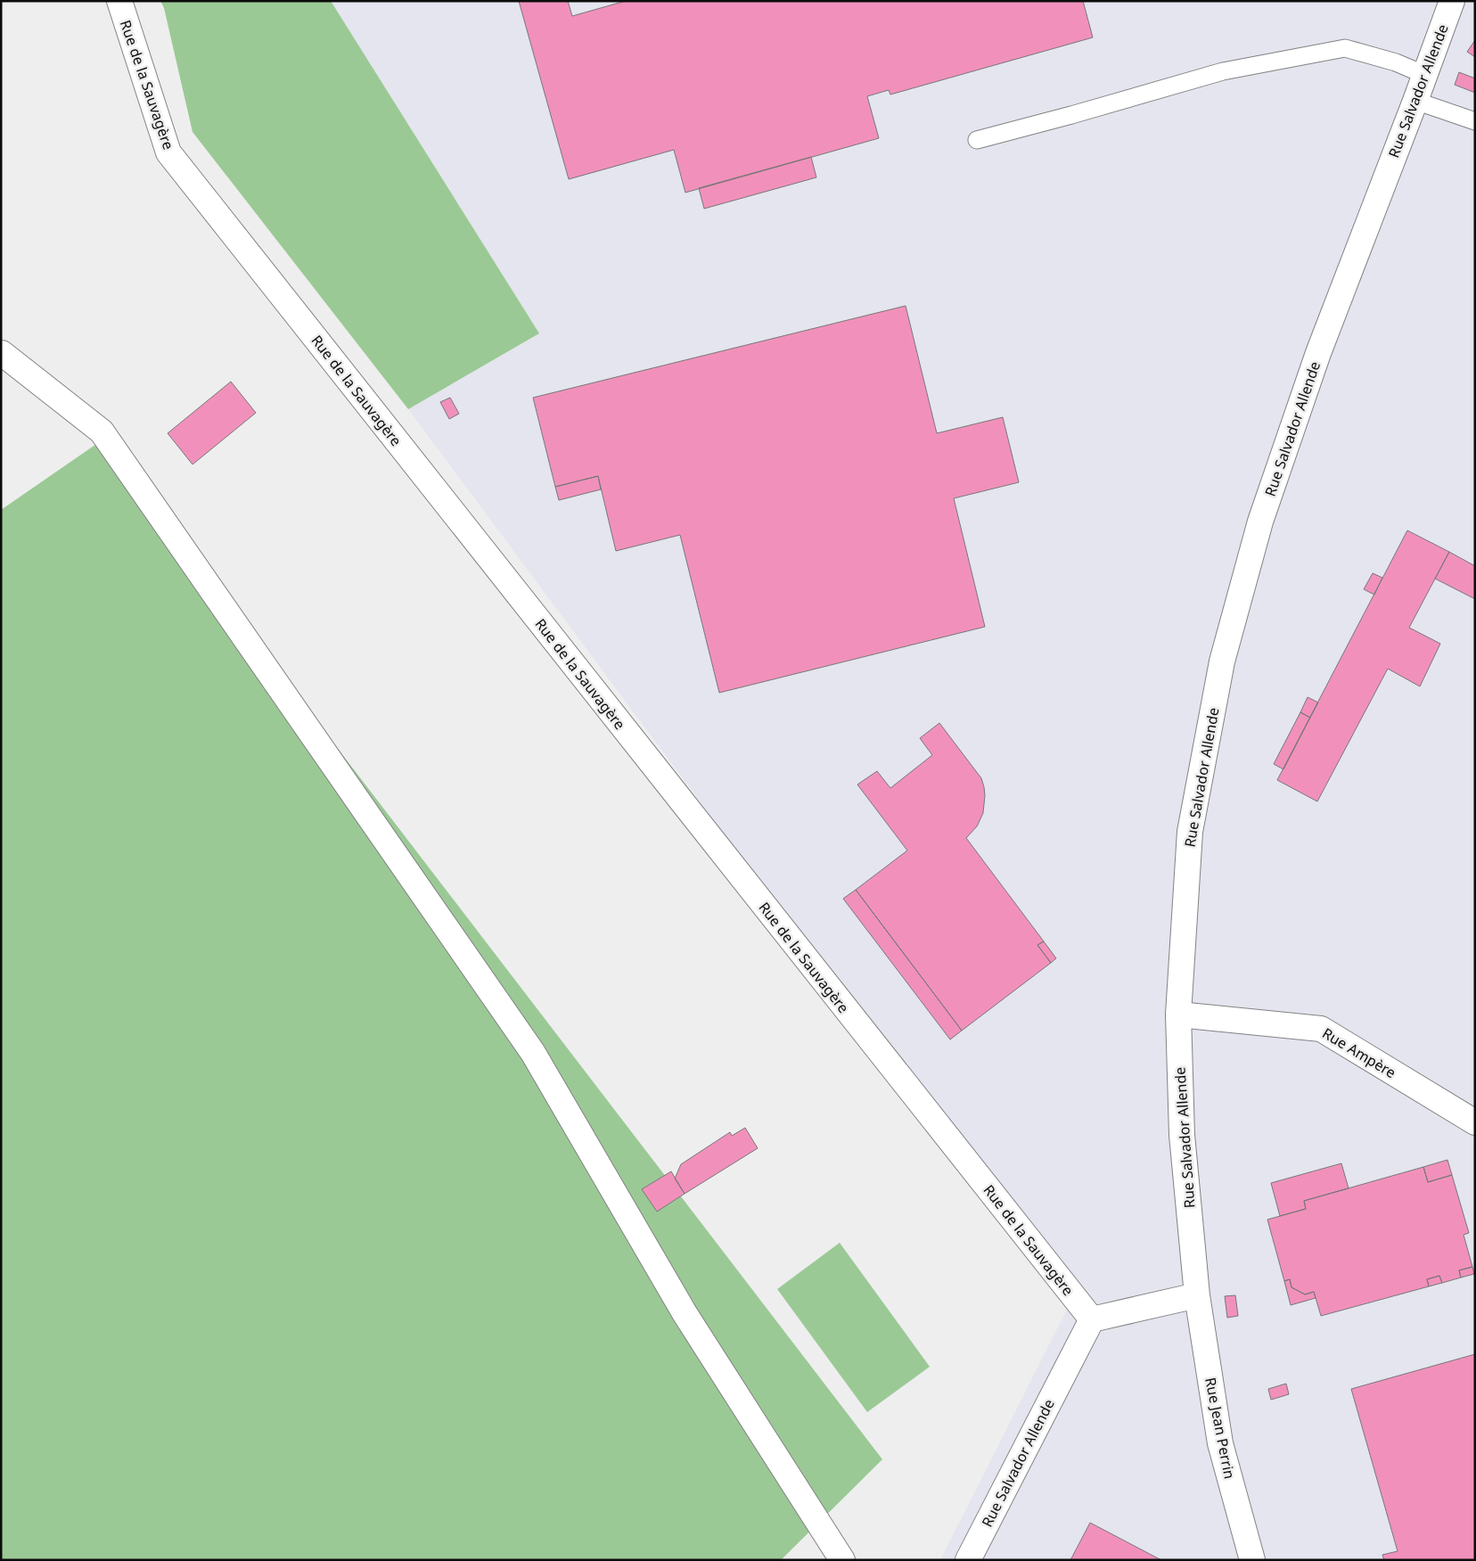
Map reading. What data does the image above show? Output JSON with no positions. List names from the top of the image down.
{
  "streets": {
    "street": [
      "Rue de la Sauvagère",
      "Rue Salvador Allende",
      "Rue Ampère",
      "Rue Jean Perrin"
    ]
  },
  "crossings": [
    ["Rue de la Sauvagère", "Rue Salvador Allende"],
    ["Rue Salvador Allende", "Rue Ampère"],
    ["Rue Salvador Allende", "Rue Jean Perrin"]
  ]
}
